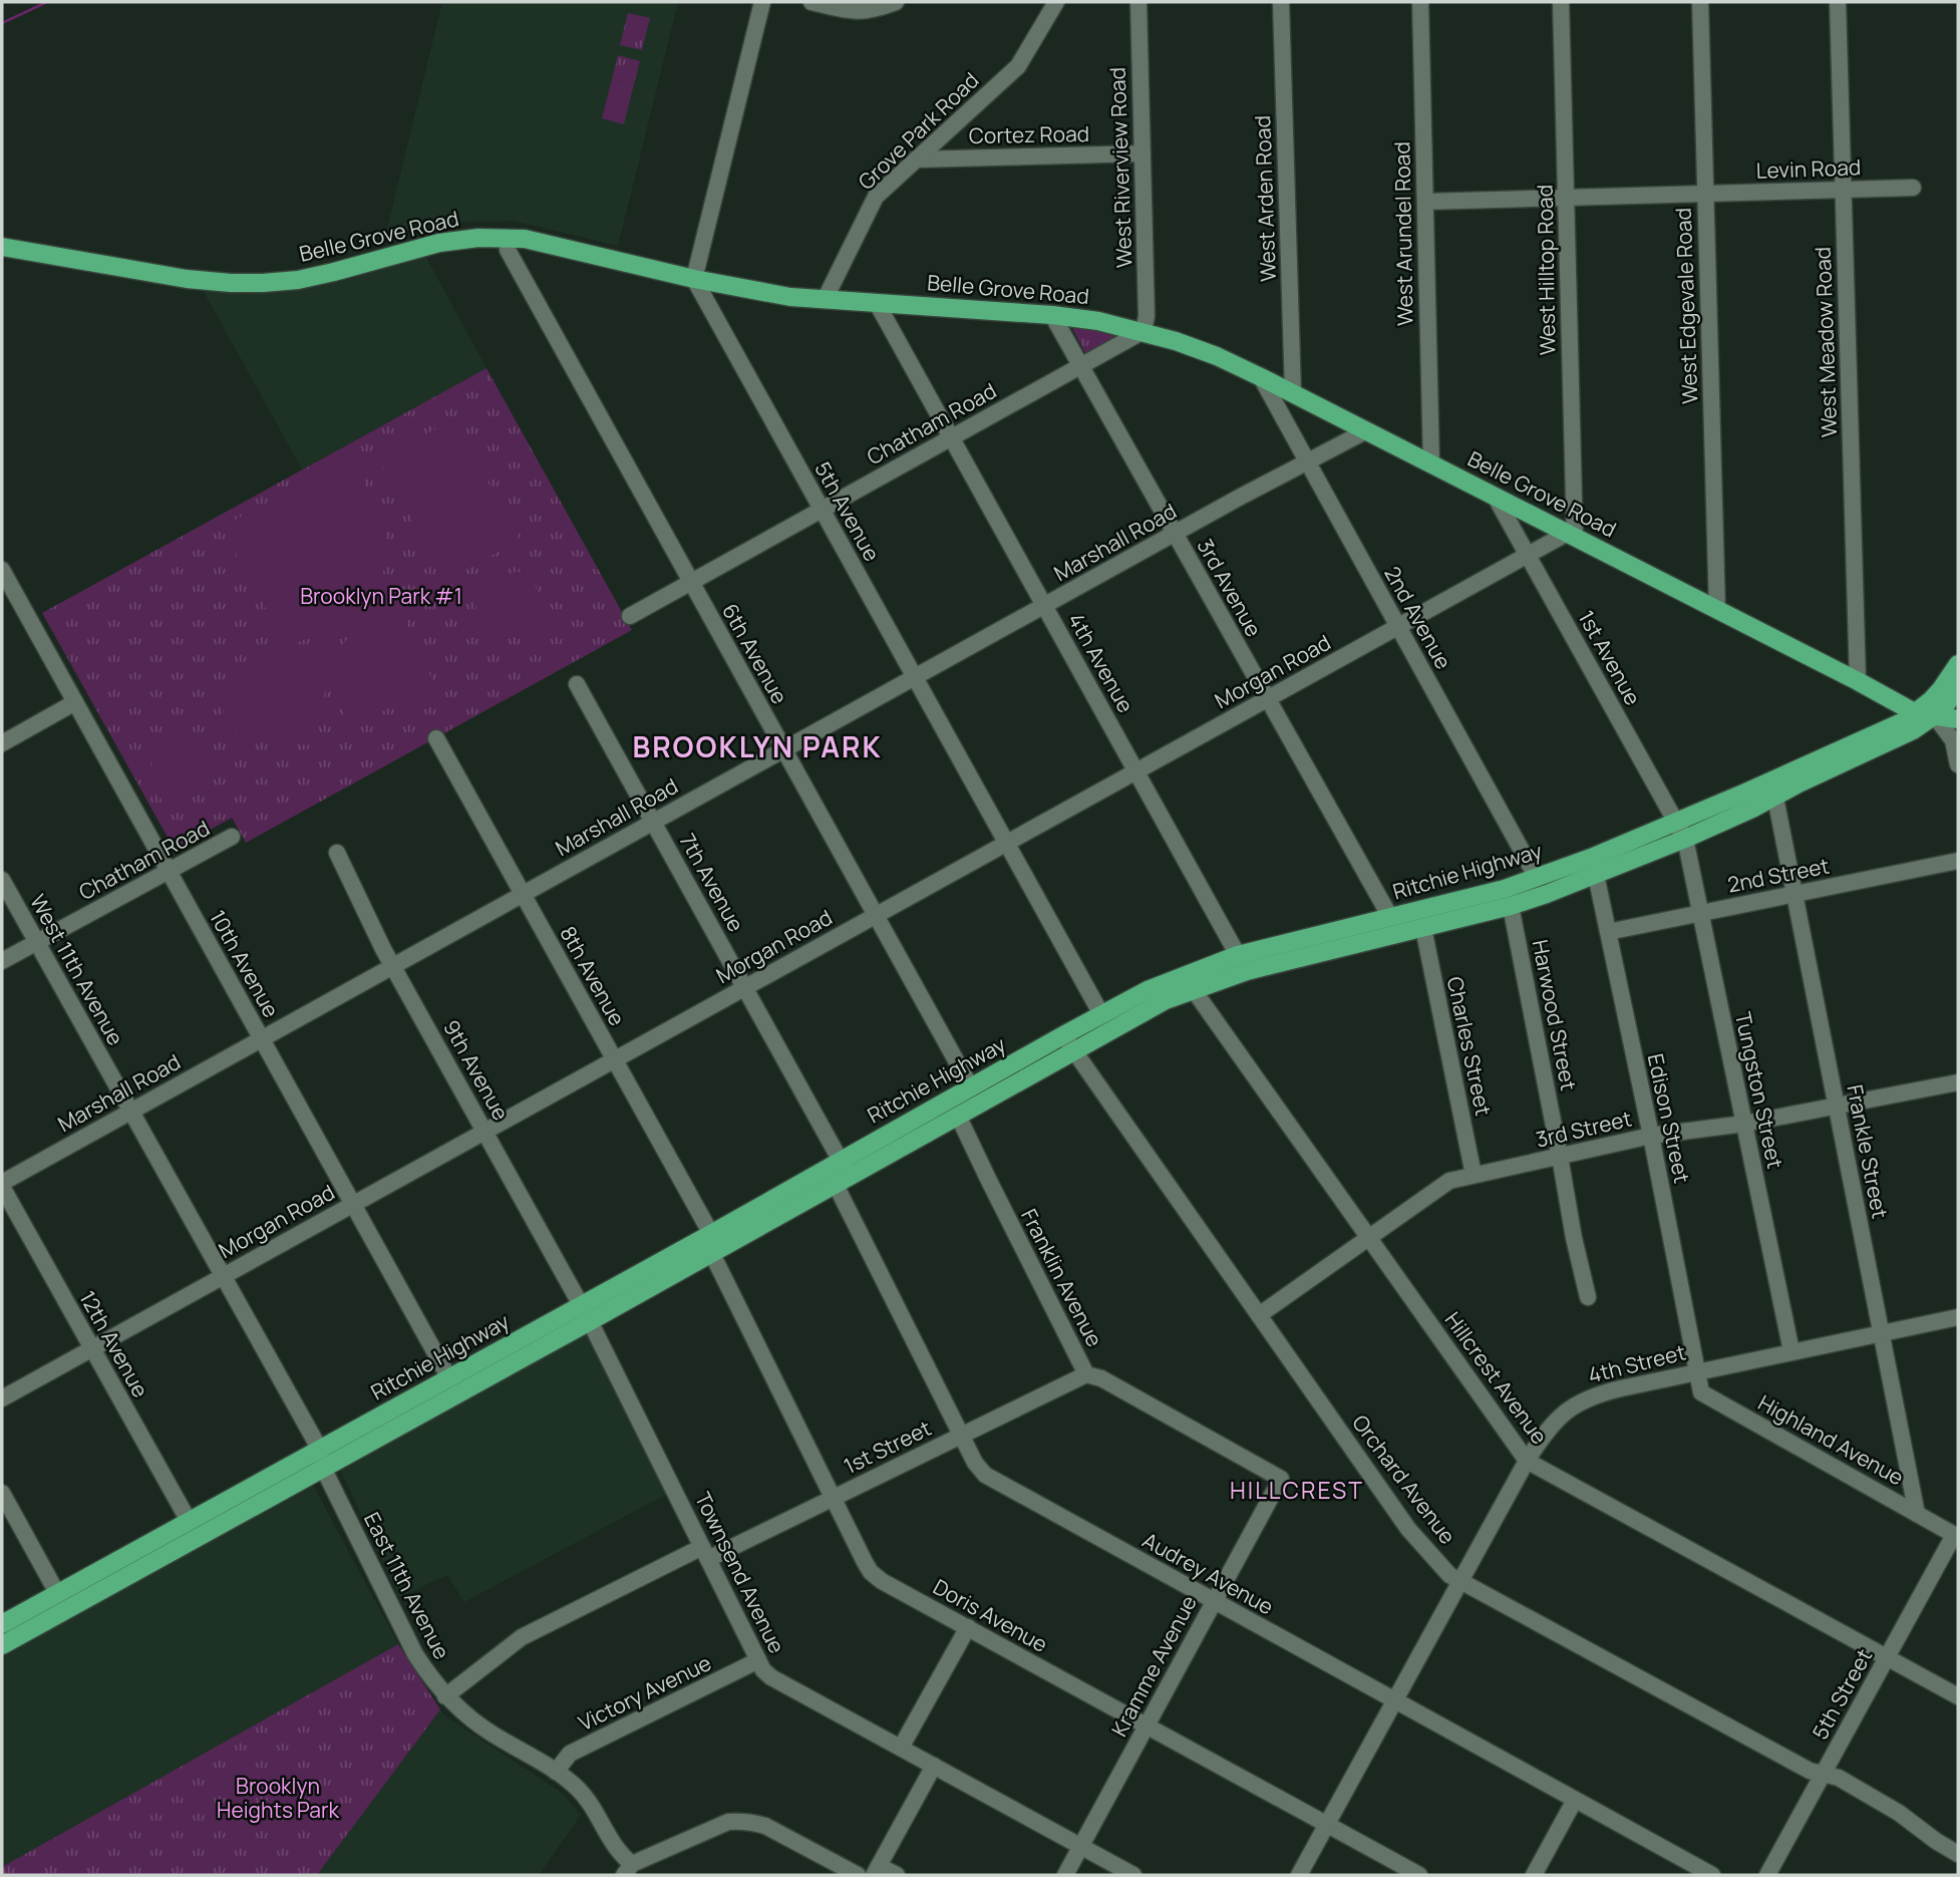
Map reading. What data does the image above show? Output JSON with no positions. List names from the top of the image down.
{
  "streets": {
    "main road": ["Belle Grove Road", "Ritchie Highway"],
    "street": [
      "Grove Park Road",
      "Cortez Road",
      "West Riverview Road",
      "Levin Road",
      "West Arden Road",
      "West Arundel Road",
      "West Hilltop Road",
      "West Edgevale Road",
      "West Meadow Road",
      "Chatham Road",
      "5th Avenue",
      "Marshall Road",
      "3rd Avenue",
      "2nd Avenue",
      "6th Avenue",
      "1st Avenue",
      "4th Avenue",
      "Morgan Road",
      "2nd Street",
      "7th Avenue",
      "10th Avenue",
      "West 11th Avenue",
      "8th Avenue",
      "Harwood Street",
      "Charles Street",
      "9th Avenue",
      "Tungston Street",
      "Edison Street",
      "3rd Street",
      "Frankle Street",
      "Franklin Avenue",
      "12th Avenue",
      "4th Street",
      "Hillcrest Avenue",
      "Highland Avenue",
      "1st Street",
      "Orchard Avenue",
      "Townsend Avenue",
      "Audrey Avenue",
      "East 11th Avenue",
      "Doris Avenue",
      "Kramme Avenue",
      "Victory Avenue",
      "5th Street"
    ]
  },
  "crossings": [
    ["Grove Park Road", "Cortez Road"],
    ["Grove Park Road", "Belle Grove Road"],
    ["Cortez Road", "West Riverview Road"],
    ["West Riverview Road", "Belle Grove Road"],
    ["West Riverview Road", "Chatham Road"],
    ["Levin Road", "West Arundel Road"],
    ["Levin Road", "West Hilltop Road"],
    ["Levin Road", "West Edgevale Road"],
    ["Levin Road", "West Meadow Road"],
    ["West Arden Road", "Belle Grove Road"],
    ["West Arundel Road", "Belle Grove Road"],
    ["Belle Grove Road", "West Hilltop Road"],
    ["Belle Grove Road", "West Edgevale Road"],
    ["Belle Grove Road", "West Meadow Road"],
    ["Belle Grove Road", "Chatham Road"],
    ["Belle Grove Road", "5th Avenue"],
    ["Belle Grove Road", "Marshall Road"],
    ["Belle Grove Road", "3rd Avenue"],
    ["Belle Grove Road", "2nd Avenue"],
    ["Belle Grove Road", "6th Avenue"],
    ["Belle Grove Road", "1st Avenue"],
    ["Belle Grove Road", "4th Avenue"],
    ["Belle Grove Road", "Morgan Road"],
    ["Belle Grove Road", "Ritchie Highway"],
    ["West Hilltop Road", "Morgan Road"],
    ["Chatham Road", "5th Avenue"],
    ["Chatham Road", "3rd Avenue"],
    ["Chatham Road", "6th Avenue"],
    ["Chatham Road", "4th Avenue"],
    ["Chatham Road", "10th Avenue"],
    ["Chatham Road", "West 11th Avenue"],
    ["5th Avenue", "Marshall Road"],
    ["5th Avenue", "Morgan Road"],
    ["5th Avenue", "Ritchie Highway"],
    ["Marshall Road", "3rd Avenue"],
    ["Marshall Road", "2nd Avenue"],
    ["Marshall Road", "6th Avenue"],
    ["Marshall Road", "4th Avenue"],
    ["Marshall Road", "7th Avenue"],
    ["Marshall Road", "10th Avenue"],
    ["Marshall Road", "West 11th Avenue"],
    ["Marshall Road", "8th Avenue"],
    ["Marshall Road", "9th Avenue"],
    ["Marshall Road", "12th Avenue"],
    ["3rd Avenue", "Morgan Road"],
    ["3rd Avenue", "Ritchie Highway"],
    ["2nd Avenue", "Morgan Road"],
    ["2nd Avenue", "Ritchie Highway"],
    ["6th Avenue", "Morgan Road"],
    ["6th Avenue", "Ritchie Highway"],
    ["1st Avenue", "Morgan Road"],
    ["1st Avenue", "Ritchie Highway"],
    ["1st Avenue", "Tungston Street"],
    ["4th Avenue", "Morgan Road"],
    ["4th Avenue", "Ritchie Highway"],
    ["Morgan Road", "7th Avenue"],
    ["Morgan Road", "10th Avenue"],
    ["Morgan Road", "West 11th Avenue"],
    ["Morgan Road", "8th Avenue"],
    ["Morgan Road", "9th Avenue"],
    ["Morgan Road", "12th Avenue"],
    ["Ritchie Highway", "7th Avenue"],
    ["Ritchie Highway", "10th Avenue"],
    ["Ritchie Highway", "West 11th Avenue"],
    ["Ritchie Highway", "8th Avenue"],
    ["Ritchie Highway", "Harwood Street"],
    ["Ritchie Highway", "Charles Street"],
    ["Ritchie Highway", "9th Avenue"],
    ["Ritchie Highway", "Tungston Street"],
    ["Ritchie Highway", "Edison Street"],
    ["Ritchie Highway", "Frankle Street"],
    ["Ritchie Highway", "Franklin Avenue"],
    ["Ritchie Highway", "12th Avenue"],
    ["Ritchie Highway", "Hillcrest Avenue"],
    ["Ritchie Highway", "Orchard Avenue"],
    ["Ritchie Highway", "Townsend Avenue"],
    ["Ritchie Highway", "Audrey Avenue"],
    ["Ritchie Highway", "East 11th Avenue"],
    ["Ritchie Highway", "Doris Avenue"],
    ["2nd Street", "Tungston Street"],
    ["2nd Street", "Edison Street"],
    ["2nd Street", "Frankle Street"],
    ["7th Avenue", "Audrey Avenue"],
    ["West 11th Avenue", "East 11th Avenue"],
    ["8th Avenue", "Doris Avenue"],
    ["Harwood Street", "3rd Street"],
    ["Charles Street", "3rd Street"],
    ["9th Avenue", "Townsend Avenue"],
    ["Tungston Street", "3rd Street"],
    ["Tungston Street", "4th Street"],
    ["Edison Street", "3rd Street"],
    ["Edison Street", "4th Street"],
    ["Edison Street", "Highland Avenue"],
    ["3rd Street", "Frankle Street"],
    ["3rd Street", "Hillcrest Avenue"],
    ["3rd Street", "Orchard Avenue"],
    ["Frankle Street", "4th Street"],
    ["Frankle Street", "Highland Avenue"],
    ["Franklin Avenue", "1st Street"],
    ["Franklin Avenue", "Kramme Avenue"],
    ["4th Street", "Hillcrest Avenue"],
    ["4th Street", "Highland Avenue"],
    ["4th Street", "Orchard Avenue"],
    ["4th Street", "Audrey Avenue"],
    ["4th Street", "Doris Avenue"],
    ["Hillcrest Avenue", "5th Street"],
    ["Highland Avenue", "5th Street"],
    ["1st Street", "Townsend Avenue"],
    ["1st Street", "Audrey Avenue"],
    ["1st Street", "East 11th Avenue"],
    ["1st Street", "Doris Avenue"],
    ["Orchard Avenue", "5th Street"],
    ["Townsend Avenue", "Kramme Avenue"],
    ["Townsend Avenue", "Victory Avenue"],
    ["Audrey Avenue", "Kramme Avenue"],
    ["East 11th Avenue", "Victory Avenue"],
    ["Doris Avenue", "Kramme Avenue"]
  ],
  "districts": ["BROOKLYN PARK", "HILLCREST"],
  "parks": ["Brooklyn Park #1", "Brooklyn Heights Park"]
}
